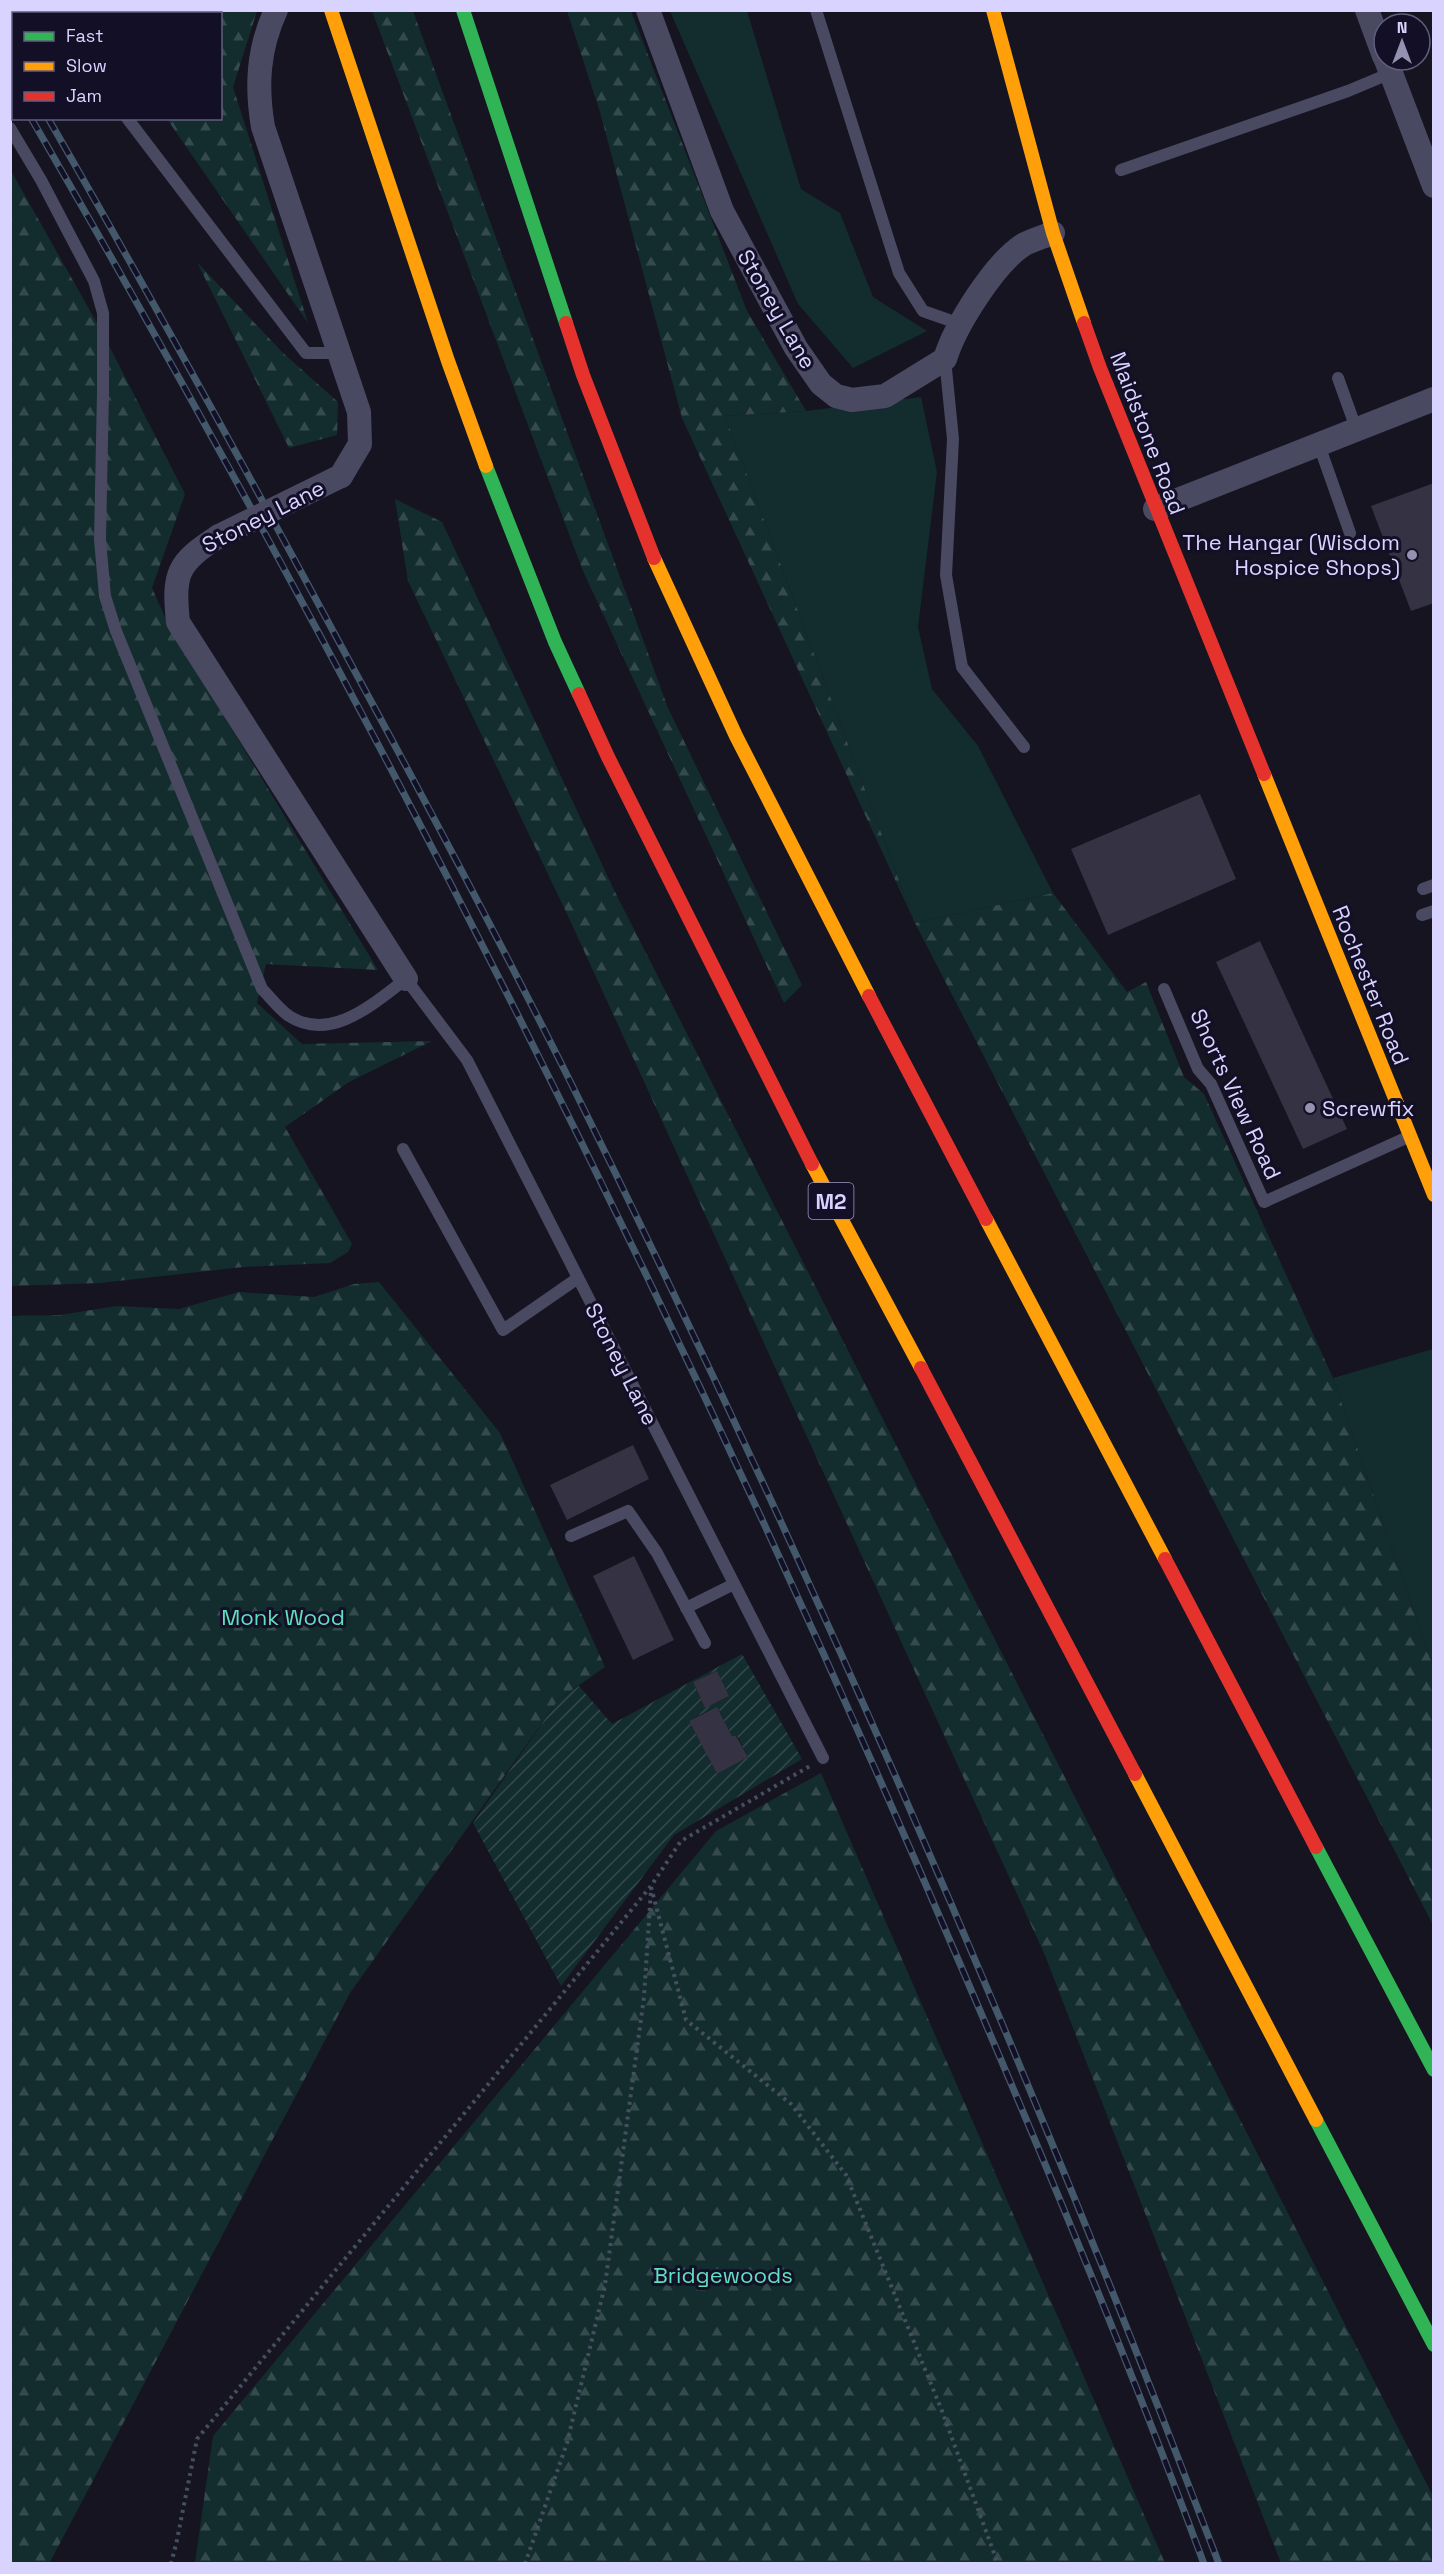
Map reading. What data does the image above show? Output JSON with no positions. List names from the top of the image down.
{
  "streets": {
    "main road": ["Maidstone Road", "Rochester Road", "M2"],
    "street": ["Stoney Lane"],
    "lane": ["Shorts View Road"]
  },
  "crossings": [
    ["Maidstone Road", "Rochester Road"],
    ["Rochester Road", "Shorts View Road"]
  ],
  "parks": ["Monk Wood", "Bridgewoods"],
  "places": ["The Hangar (Wisdom Hospice Shops)", "Screwfix"],
  "legend": ["Fast", "Slow", "Jam"],
  "north": "top"
}
